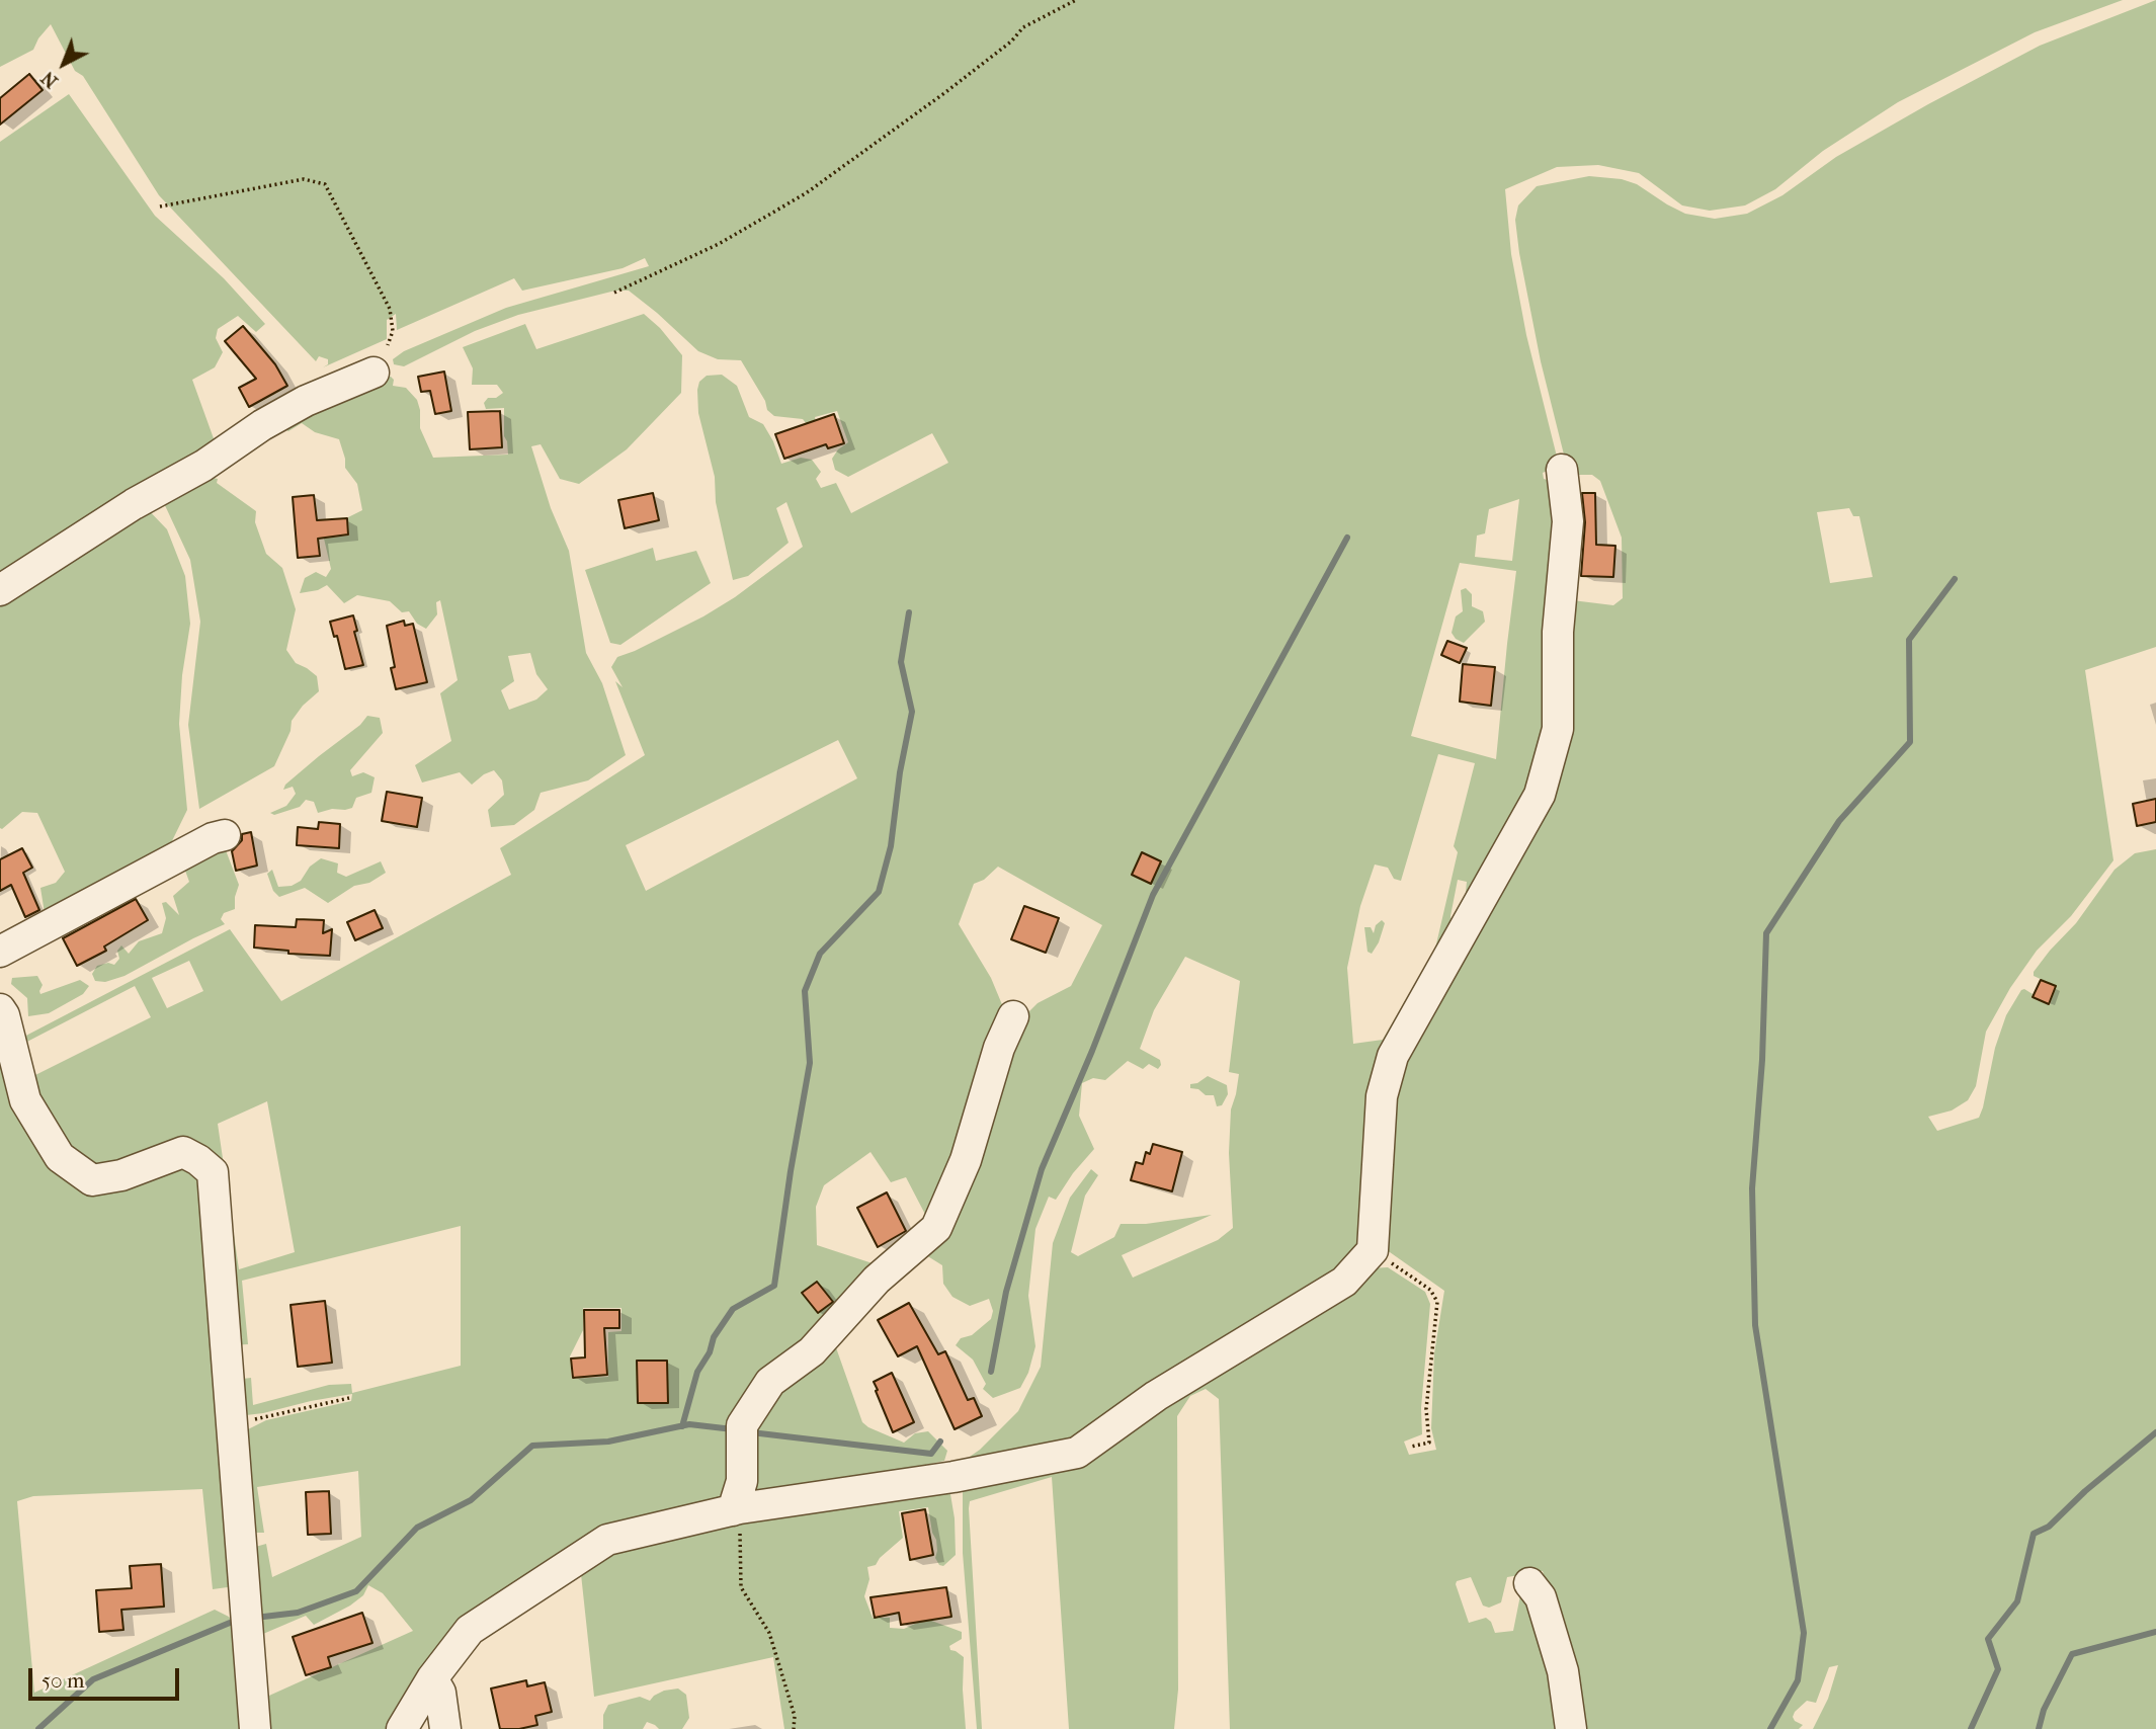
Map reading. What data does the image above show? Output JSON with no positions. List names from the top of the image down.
{
  "scale_bar": "50 m",
  "north": "bottom left"
}
